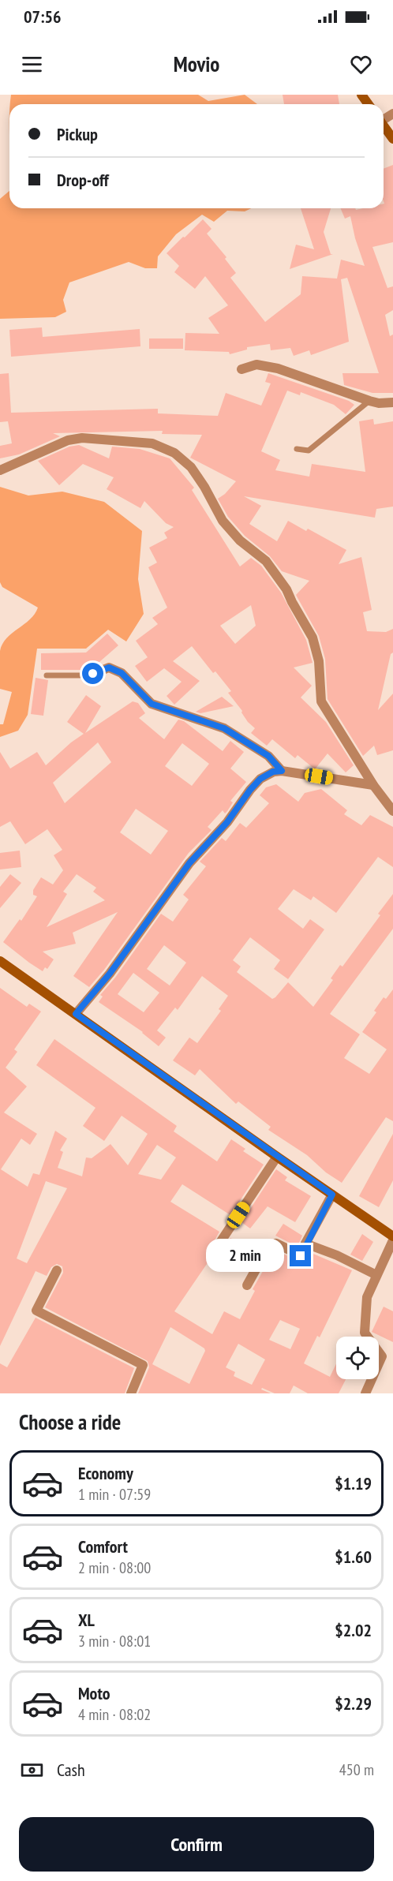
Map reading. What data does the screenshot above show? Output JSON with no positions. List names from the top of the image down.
{
  "page": {
    "status": "07:56",
    "header": "Movio",
    "banner": ["Pickup", "Drop-off"],
    "bubble": "2 min",
    "heading": "Choose a ride",
    "list": [
      {
        "name": "Economy",
        "note": "1 min · 07:59",
        "value": "$1.19"
      },
      {
        "name": "Comfort",
        "note": "2 min · 08:00",
        "value": "$1.60"
      },
      {
        "name": "XL",
        "note": "3 min · 08:01",
        "value": "$2.02"
      },
      {
        "name": "Moto",
        "note": "4 min · 08:02",
        "value": "$2.29"
      }
    ],
    "pay": ["Cash", "450 m"],
    "buttons": "Confirm"
  }
}
